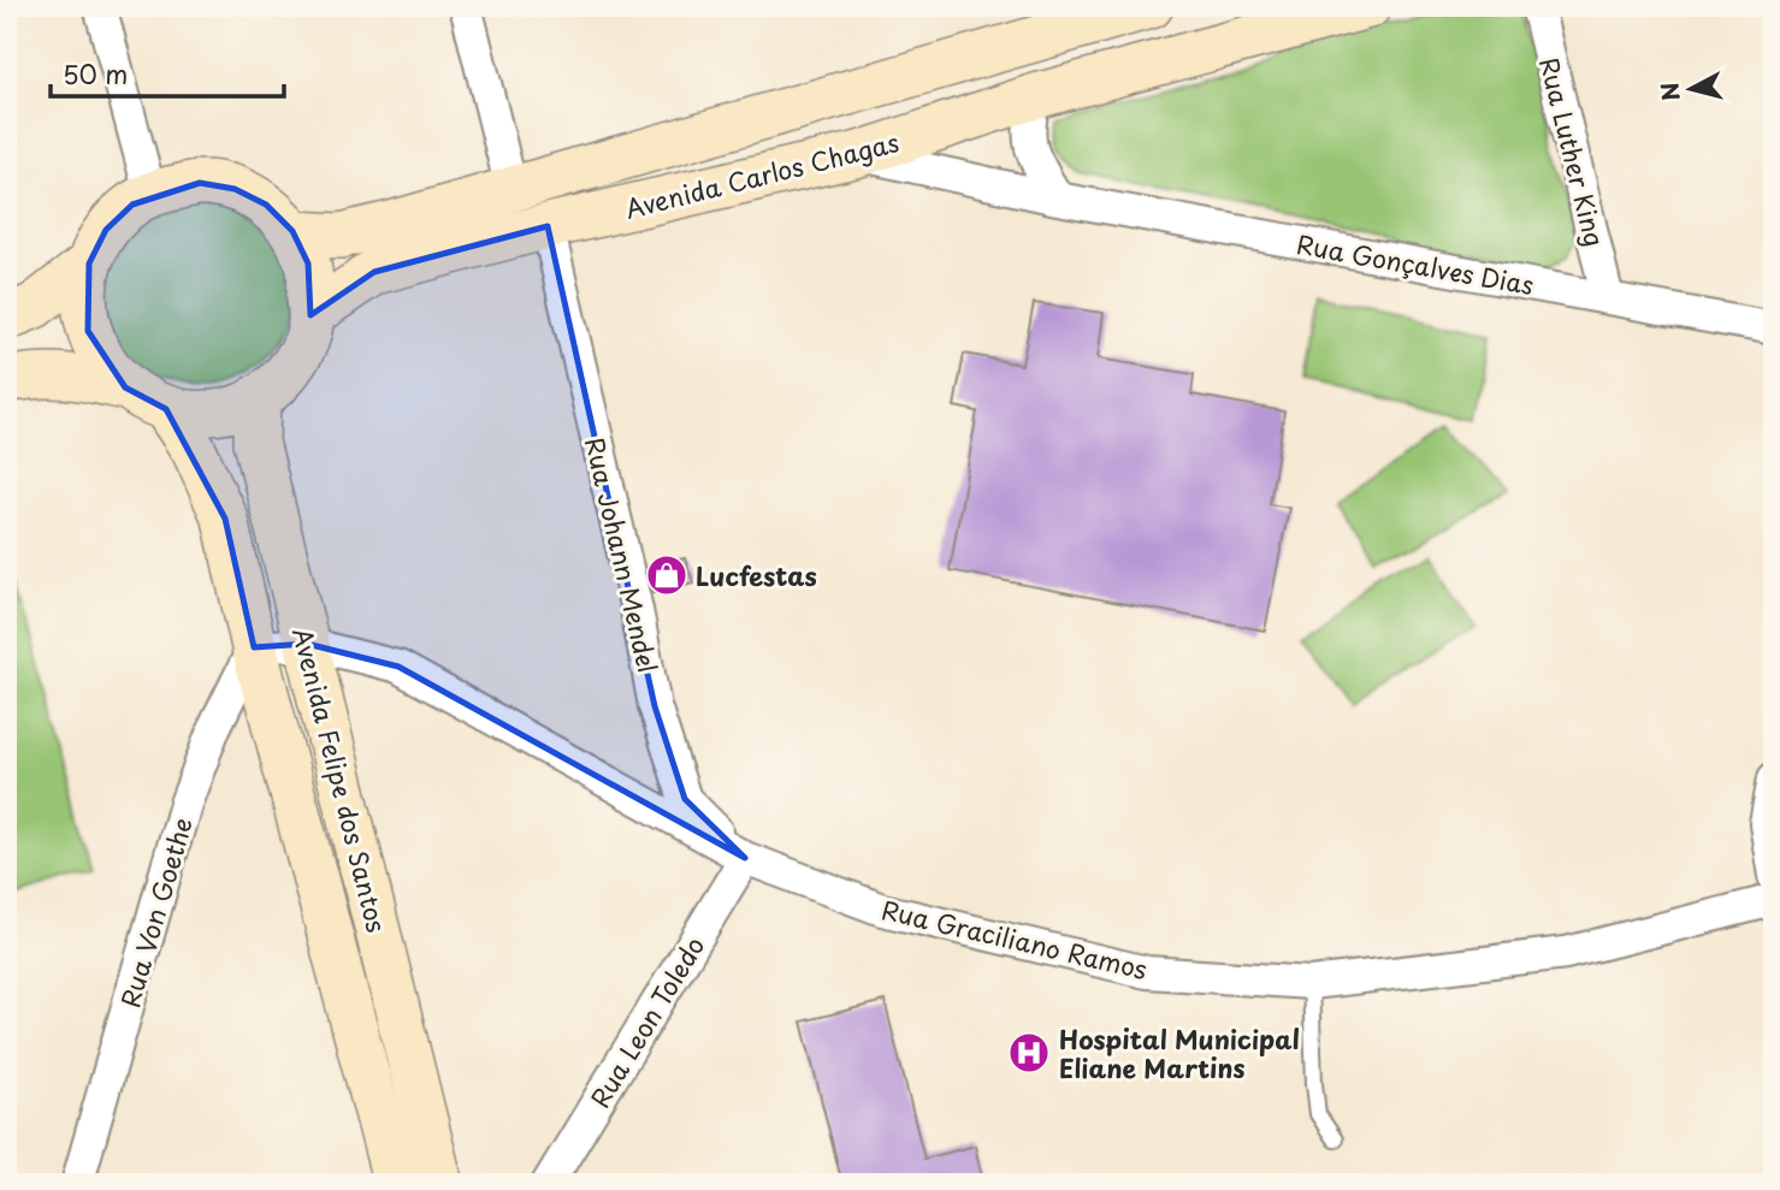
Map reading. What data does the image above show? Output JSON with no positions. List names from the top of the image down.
{
  "streets": {
    "street": [
      "Rua Luther King",
      "Avenida Carlos Chagas",
      "Rua Gonçalves Dias",
      "Rua Johann Mendel",
      "Avenida Felipe dos Santos",
      "Rua Von Goethe",
      "Rua Graciliano Ramos",
      "Rua Leon Toledo"
    ]
  },
  "crossings": [
    ["Rua Luther King", "Rua Gonçalves Dias"],
    ["Avenida Carlos Chagas", "Rua Gonçalves Dias"],
    ["Avenida Carlos Chagas", "Rua Johann Mendel"],
    ["Avenida Carlos Chagas", "Avenida Felipe dos Santos"],
    ["Rua Johann Mendel", "Rua Graciliano Ramos"],
    ["Rua Johann Mendel", "Rua Leon Toledo"],
    ["Avenida Felipe dos Santos", "Rua Von Goethe"],
    ["Avenida Felipe dos Santos", "Rua Graciliano Ramos"],
    ["Rua Von Goethe", "Rua Graciliano Ramos"],
    ["Rua Graciliano Ramos", "Rua Leon Toledo"]
  ],
  "places": {
    "shop": ["Lucfestas"],
    "hospital": ["Hospital Municipal Eliane Martins"]
  },
  "scale_bar": "50 m",
  "north": "left"
}
